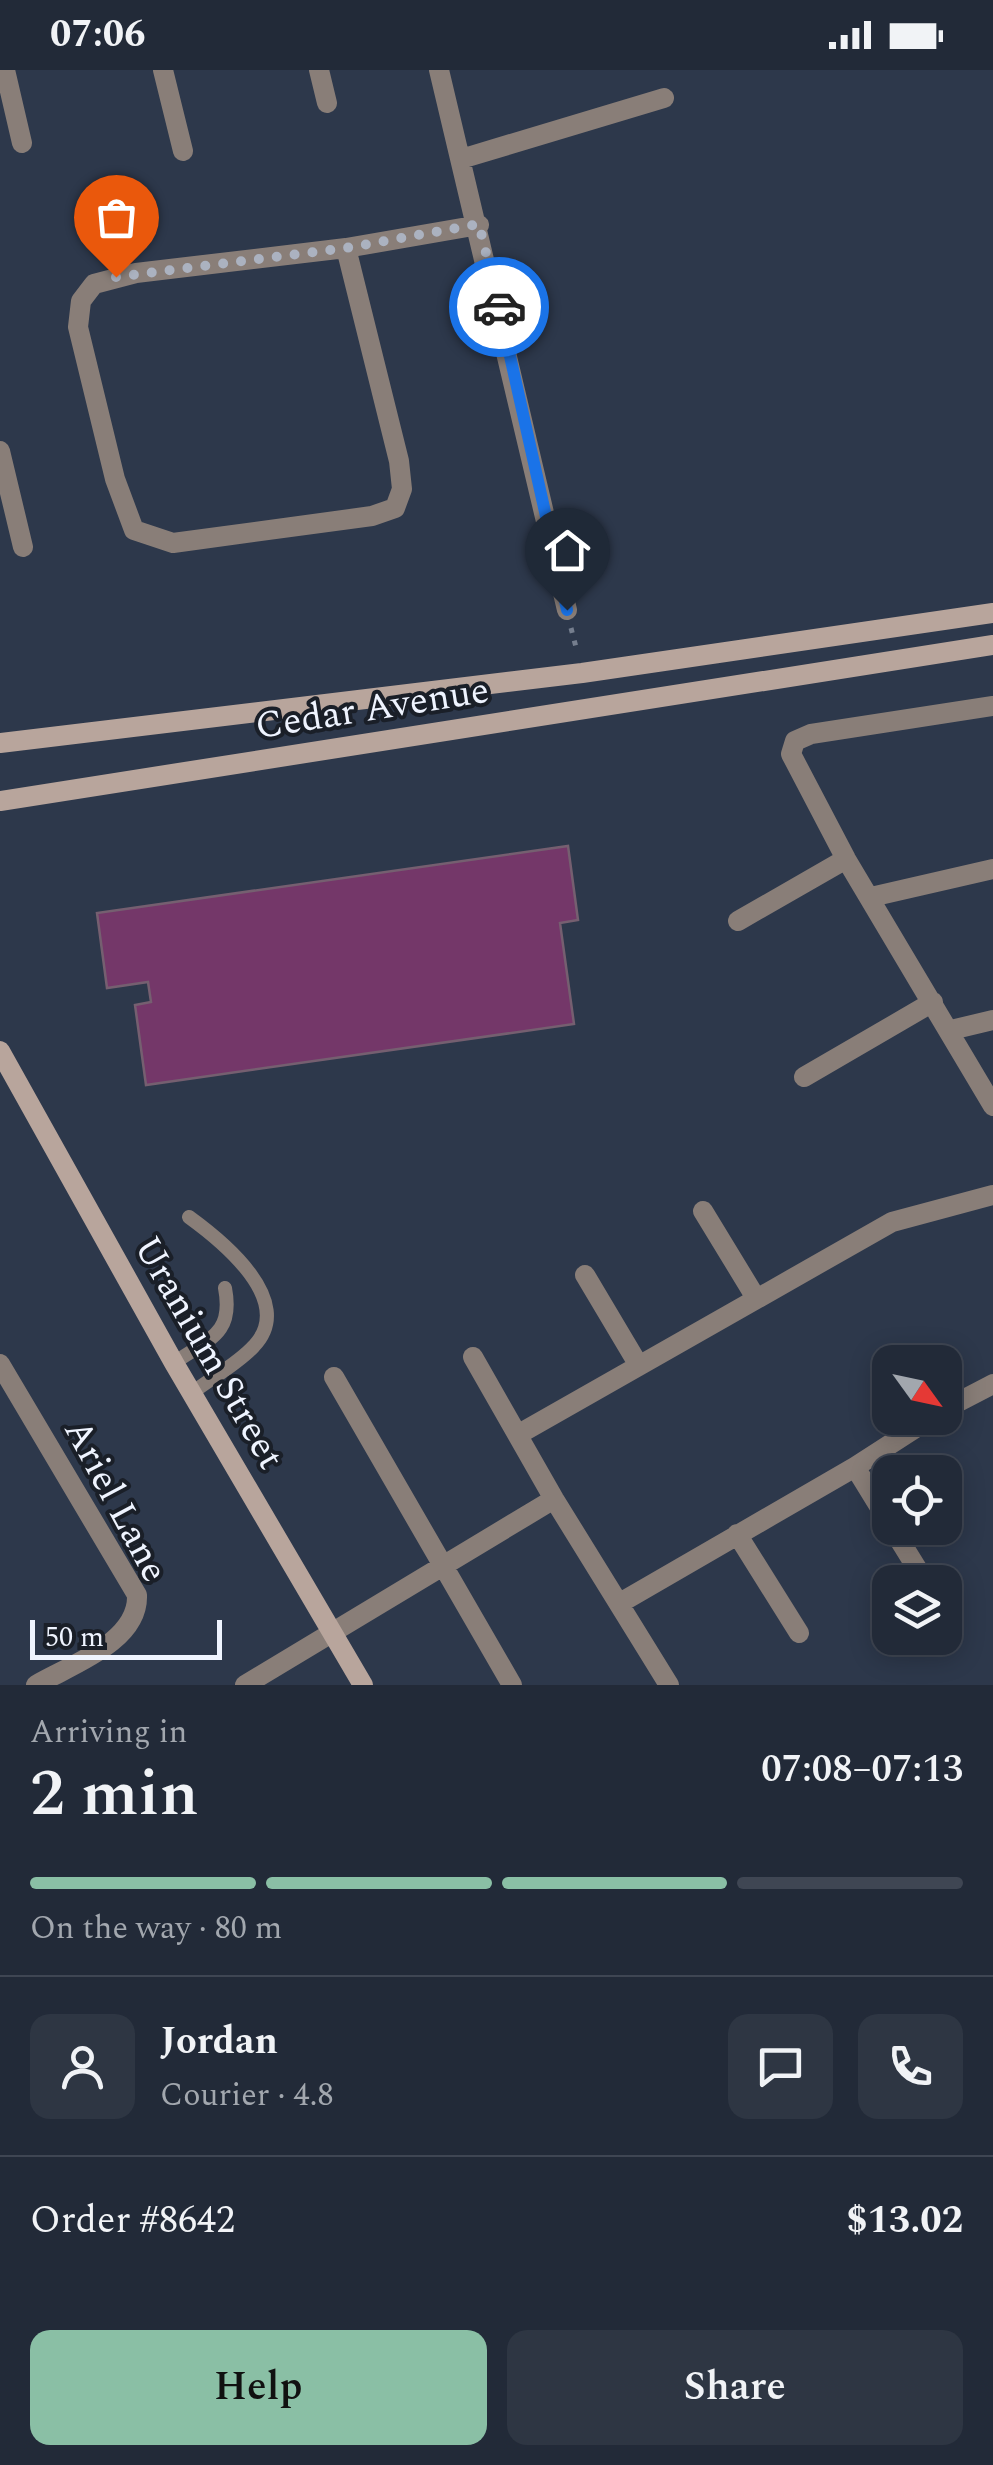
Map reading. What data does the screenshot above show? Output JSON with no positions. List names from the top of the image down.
{
  "streets": {
    "main road": ["Cedar Avenue", "Uranium Street"],
    "street": ["Ariel Lane"]
  },
  "scale_bar": "50 m",
  "north": "bottom right",
  "page": {
    "status": "07:06",
    "scale": "50 m",
    "heading": ["2 min", "Arriving in", "07:08–07:13"],
    "panel": [
      "Jordan",
      "Courier · 4.8",
      "Order #8642",
      "$13.02"
    ],
    "bar": "On the way · 80 m",
    "buttons": ["Help", "Share"]
  }
}
